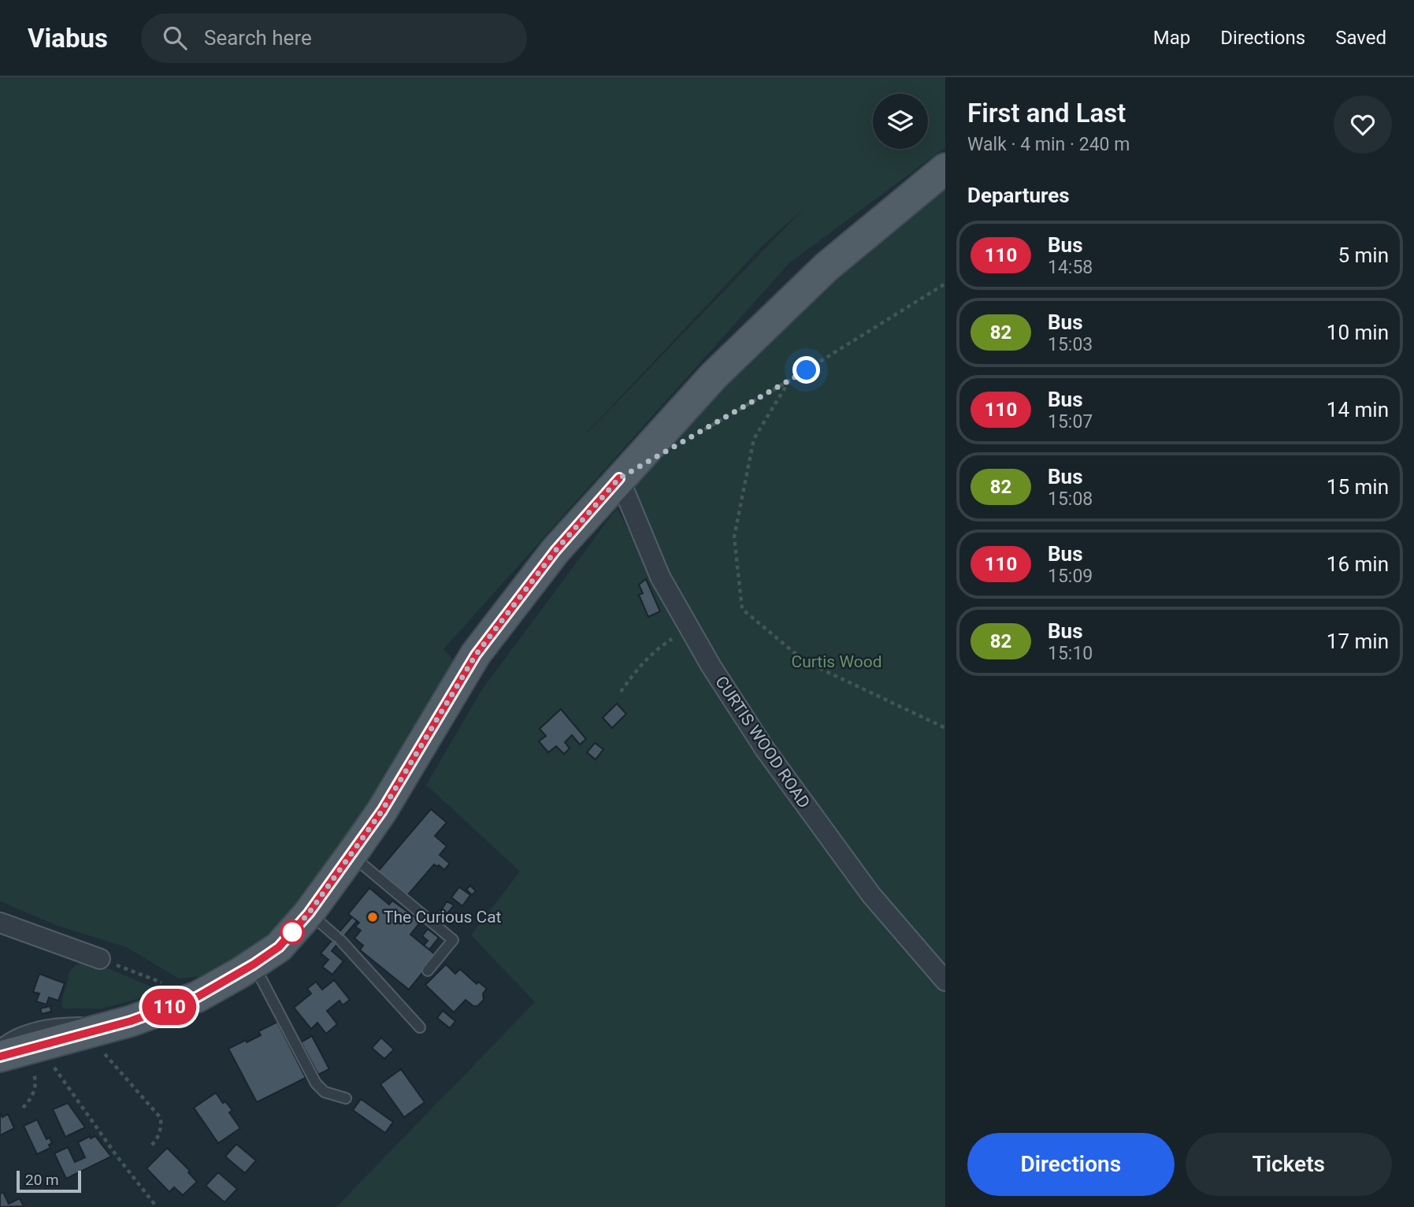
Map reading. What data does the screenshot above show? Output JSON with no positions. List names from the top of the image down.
{
  "streets": {
    "street": ["CURTIS WOOD ROAD"]
  },
  "parks": ["Curtis Wood"],
  "places": ["The Curious Cat"],
  "lines": ["bus line 110"],
  "scale_bar": "20 m",
  "page": {
    "header": "Viabus",
    "search": "Search here",
    "nav": ["Map", "Directions", "Saved"],
    "on_map": "110",
    "heading": [
      ["First and Last", "Walk · 4 min · 240 m"],
      "Departures"
    ],
    "list": [
      {
        "mark": "110",
        "name": "Bus",
        "note": "14:58",
        "value": "5 min"
      },
      {
        "mark": "82",
        "name": "Bus",
        "note": "15:03",
        "value": "10 min"
      },
      {
        "mark": "110",
        "name": "Bus",
        "note": "15:07",
        "value": "14 min"
      },
      {
        "mark": "82",
        "name": "Bus",
        "note": "15:08",
        "value": "15 min"
      },
      {
        "mark": "110",
        "name": "Bus",
        "note": "15:09",
        "value": "16 min"
      },
      {
        "mark": "82",
        "name": "Bus",
        "note": "15:10",
        "value": "17 min"
      }
    ],
    "buttons": ["Directions", "Tickets"],
    "scale": "20 m"
  }
}
